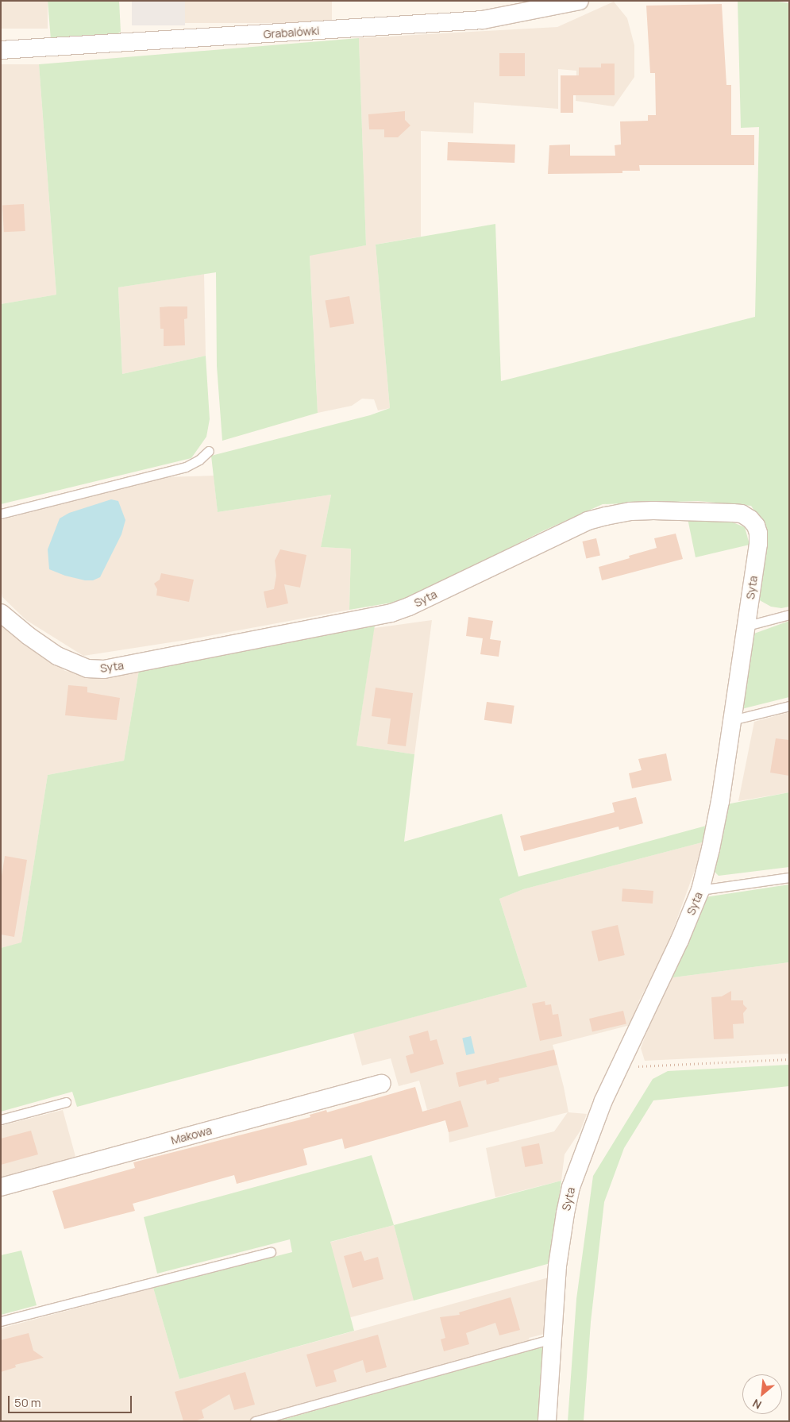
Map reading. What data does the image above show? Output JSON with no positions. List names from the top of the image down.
{
  "streets": {
    "street": ["Grabalówki", "Syta", "Makowa"]
  },
  "scale_bar": "50 m",
  "north": "bottom left"
}
